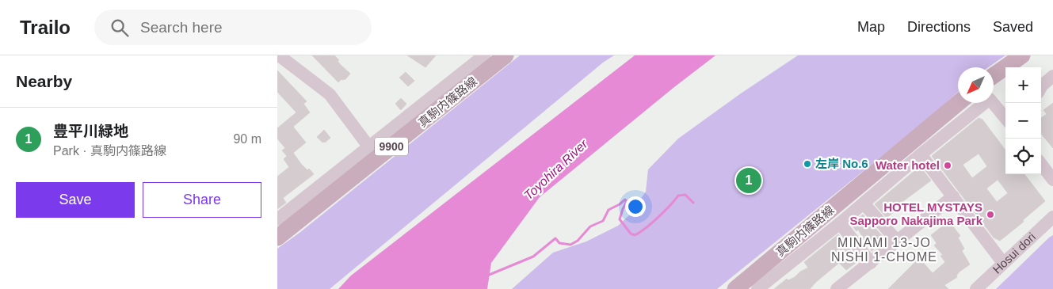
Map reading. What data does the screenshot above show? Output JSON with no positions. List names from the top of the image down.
{
  "streets": {
    "main road": ["真駒内篠路線", "9900"],
    "street": ["Hosui dori"]
  },
  "districts": ["MINAMI 13-JO NISHI 1-CHOME"],
  "water": ["Toyohira River"],
  "places": ["左岸 No.6", "Water hotel", "HOTEL MYSTAYS Sapporo Nakajima Park"],
  "north": "bottom left",
  "page": {
    "header": "Trailo",
    "search": "Search here",
    "nav": ["Map", "Directions", "Saved"],
    "heading": "Nearby",
    "map_buttons": ["+", "−"],
    "list": [
      {
        "mark": "1",
        "name": "豊平川緑地",
        "note": "Park · 真駒内篠路線",
        "value": "90 m"
      }
    ],
    "pins": "1",
    "buttons": ["Save", "Share"]
  }
}
